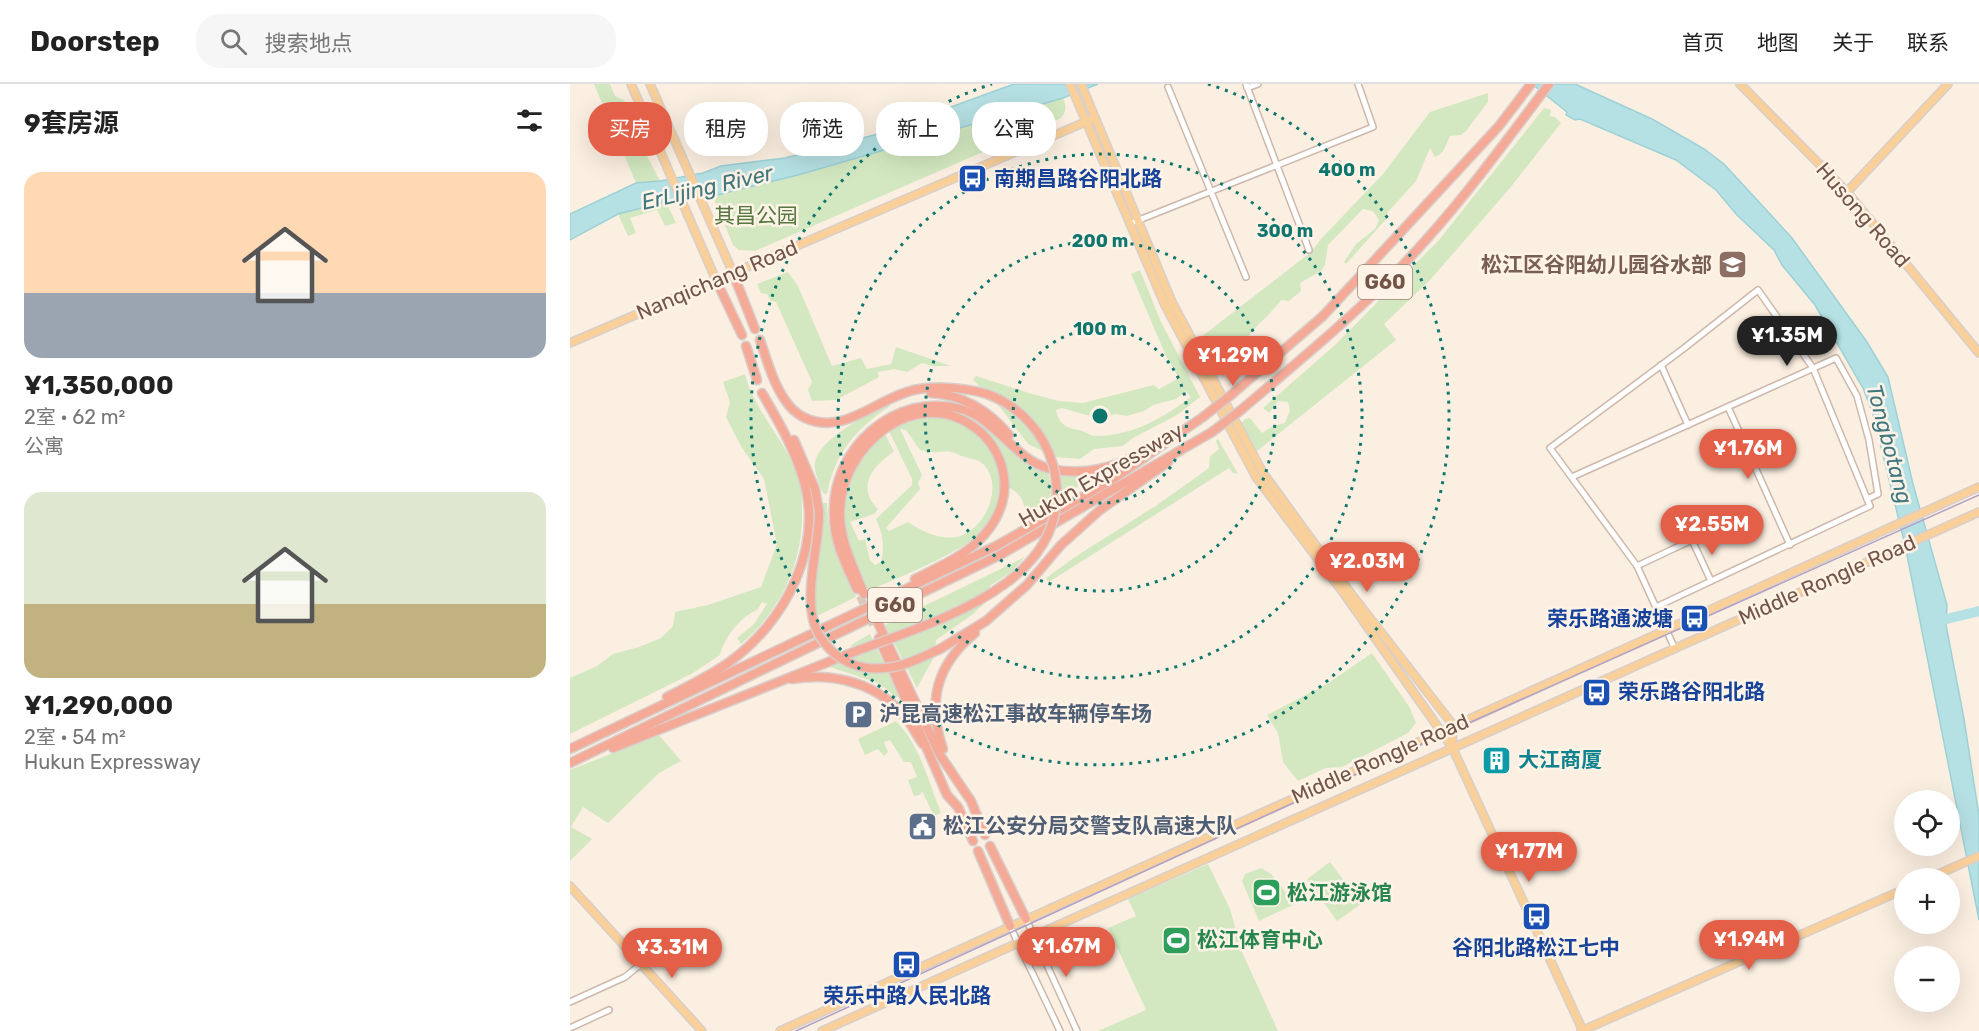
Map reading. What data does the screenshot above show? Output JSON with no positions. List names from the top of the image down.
{
  "streets": {
    "highway": ["G60", "Hukun Expressway"],
    "main road": ["Husong Road", "Nanqichang Road", "Middle Rongle Road"]
  },
  "water": ["ErLijing River", "Tongbotang"],
  "parks": ["其昌公园"],
  "places": {
    "bus stop": [
      "南期昌路谷阳北路",
      "荣乐路通波塘",
      "荣乐路谷阳北路",
      "谷阳北路松江七中",
      "荣乐中路人民北路"
    ],
    "school or university": ["松江区谷阳幼儿园谷水部"],
    "parking": ["沪昆高速松江事故车辆停车场"],
    "building": ["大江商厦"],
    "public building": ["松江公安分局交警支队高速大队"],
    "sports": ["松江游泳馆", "松江体育中心"]
  },
  "page": {
    "header": "Doorstep",
    "search": "搜索地点",
    "nav": [
      "首页",
      "地图",
      "关于",
      "联系"
    ],
    "heading": "9套房源",
    "chip": [
      "买房",
      "租房",
      "筛选",
      "新上",
      "公寓"
    ],
    "list": [
      {
        "name": "¥1,350,000",
        "note": "2室 · 62 m² · 公寓"
      },
      {
        "name": "¥1,290,000",
        "note": "2室 · 54 m² · Hukun Expressway"
      }
    ],
    "price": [
      "¥1.35M",
      "¥1.29M",
      "¥1.76M",
      "¥2.55M",
      "¥2.03M",
      "¥1.77M",
      "¥1.94M",
      "¥1.67M",
      "¥3.31M"
    ],
    "map_buttons": ["+", "−"]
  },
  "rings": [
    "400 m",
    "300 m",
    "200 m",
    "100 m"
  ]
}
